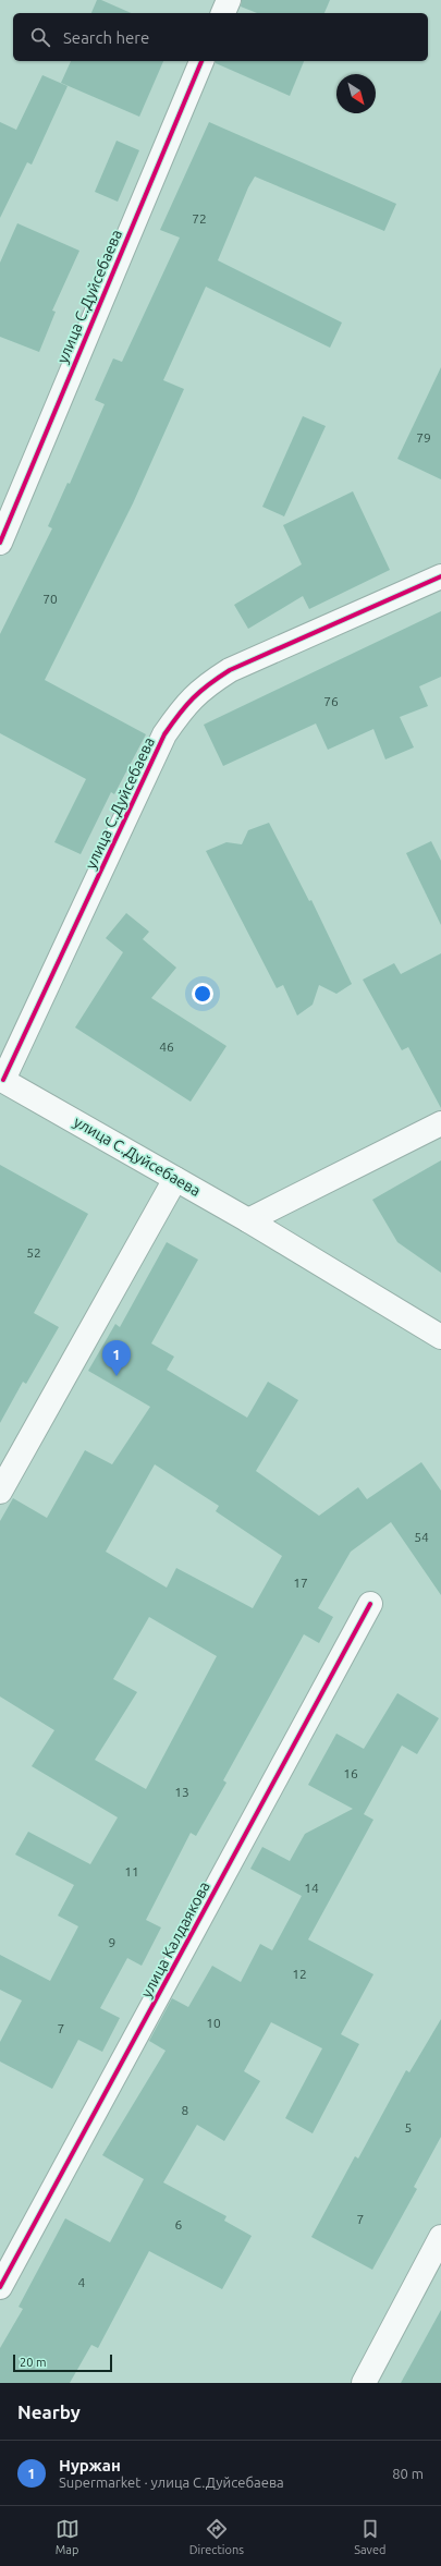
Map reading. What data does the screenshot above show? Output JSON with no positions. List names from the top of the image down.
{
  "streets": {
    "street": ["улица С.Дуйсебаева", "улица Калдаякова"]
  },
  "house_numbers": [
    "72",
    "79",
    "70",
    "76",
    "46",
    "52",
    "54",
    "17",
    "16",
    "13",
    "11",
    "14",
    "9",
    "12",
    "10",
    "7",
    "8",
    "5",
    "7",
    "6",
    "4"
  ],
  "scale_bar": "20 m",
  "north": "bottom right",
  "page": {
    "search": "Search here",
    "pins": "1",
    "scale": "20 m",
    "heading": "Nearby",
    "list": [
      {
        "mark": "1",
        "name": "Нуржан",
        "note": "Supermarket · улица С.Дуйсебаева",
        "value": "80 m"
      }
    ],
    "nav": ["Map", "Directions", "Saved"]
  }
}
